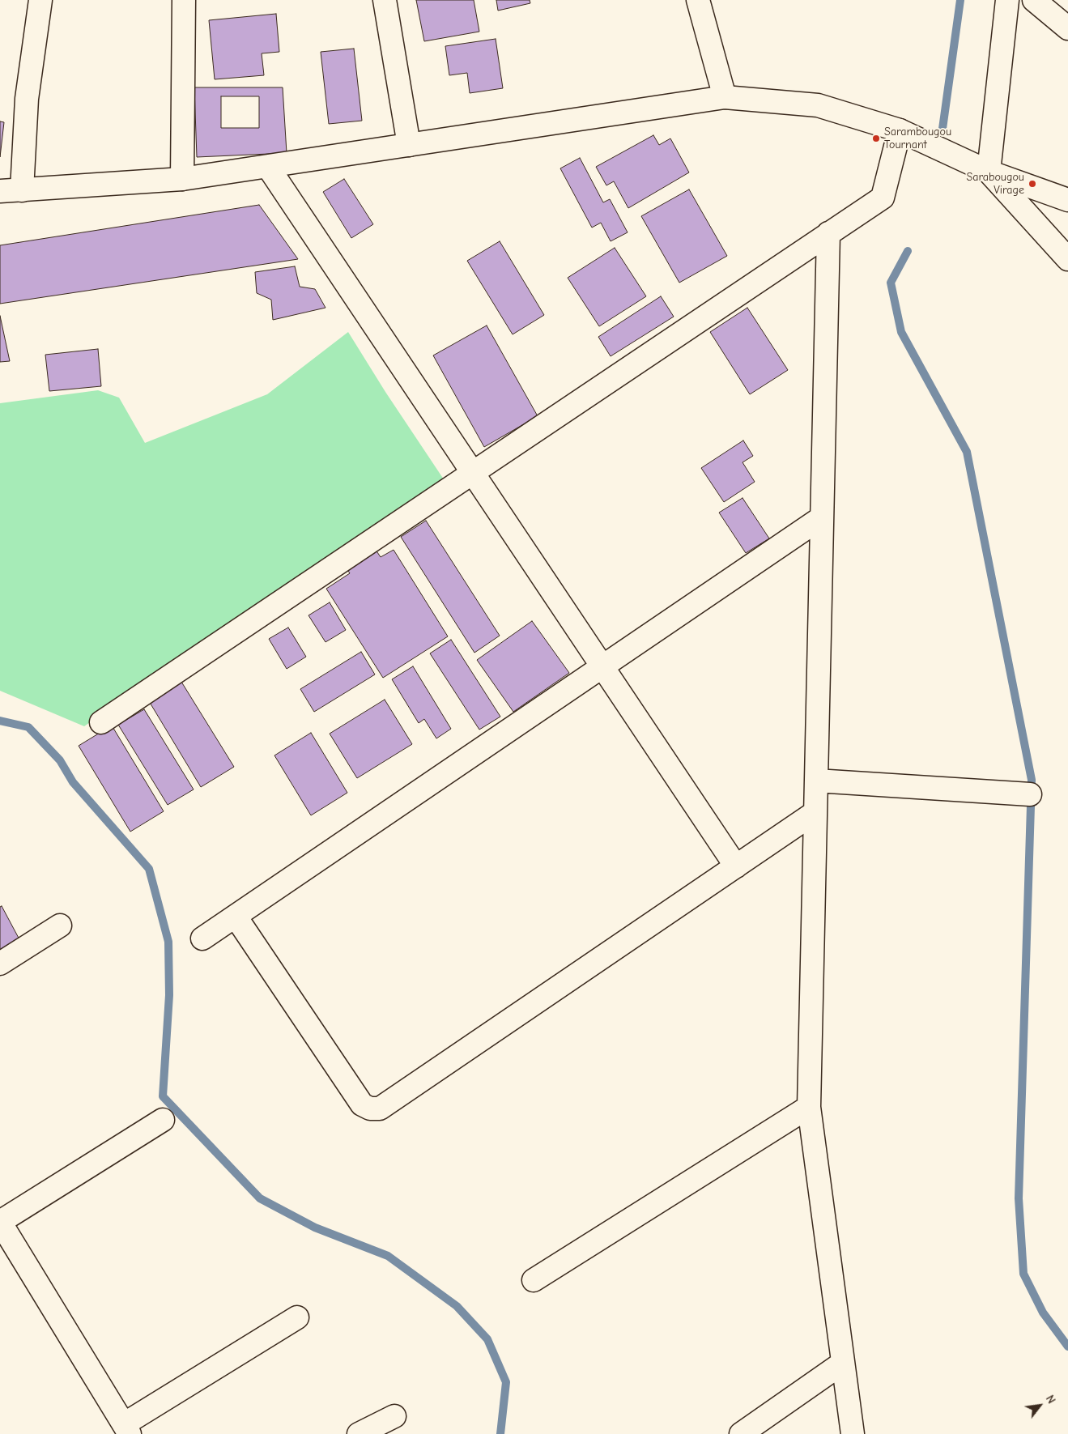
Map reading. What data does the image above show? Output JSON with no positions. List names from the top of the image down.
{
  "places": ["Sarambougou Tournant", "Sarabougou Virage"],
  "north": "top right"
}
